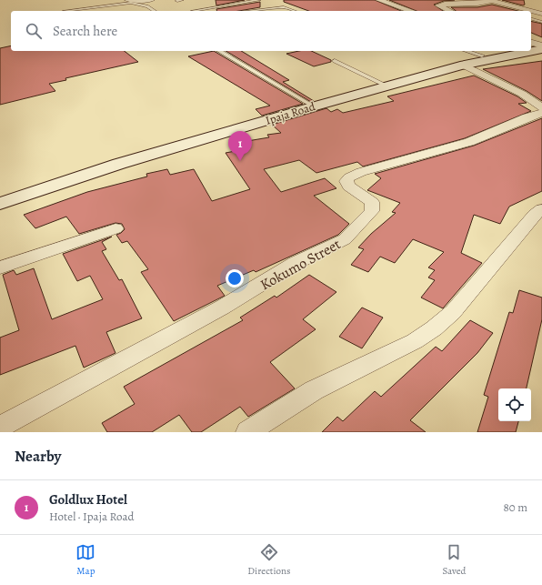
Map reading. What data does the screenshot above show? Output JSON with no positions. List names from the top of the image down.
{
  "streets": {
    "main road": ["Ipaja Road"],
    "street": ["Kokumo Street"]
  },
  "page": {
    "search": "Search here",
    "pins": "1",
    "heading": "Nearby",
    "list": [
      {
        "mark": "1",
        "name": "Goldlux Hotel",
        "note": "Hotel · Ipaja Road",
        "value": "80 m"
      }
    ],
    "nav": ["Map", "Directions", "Saved"]
  }
}
